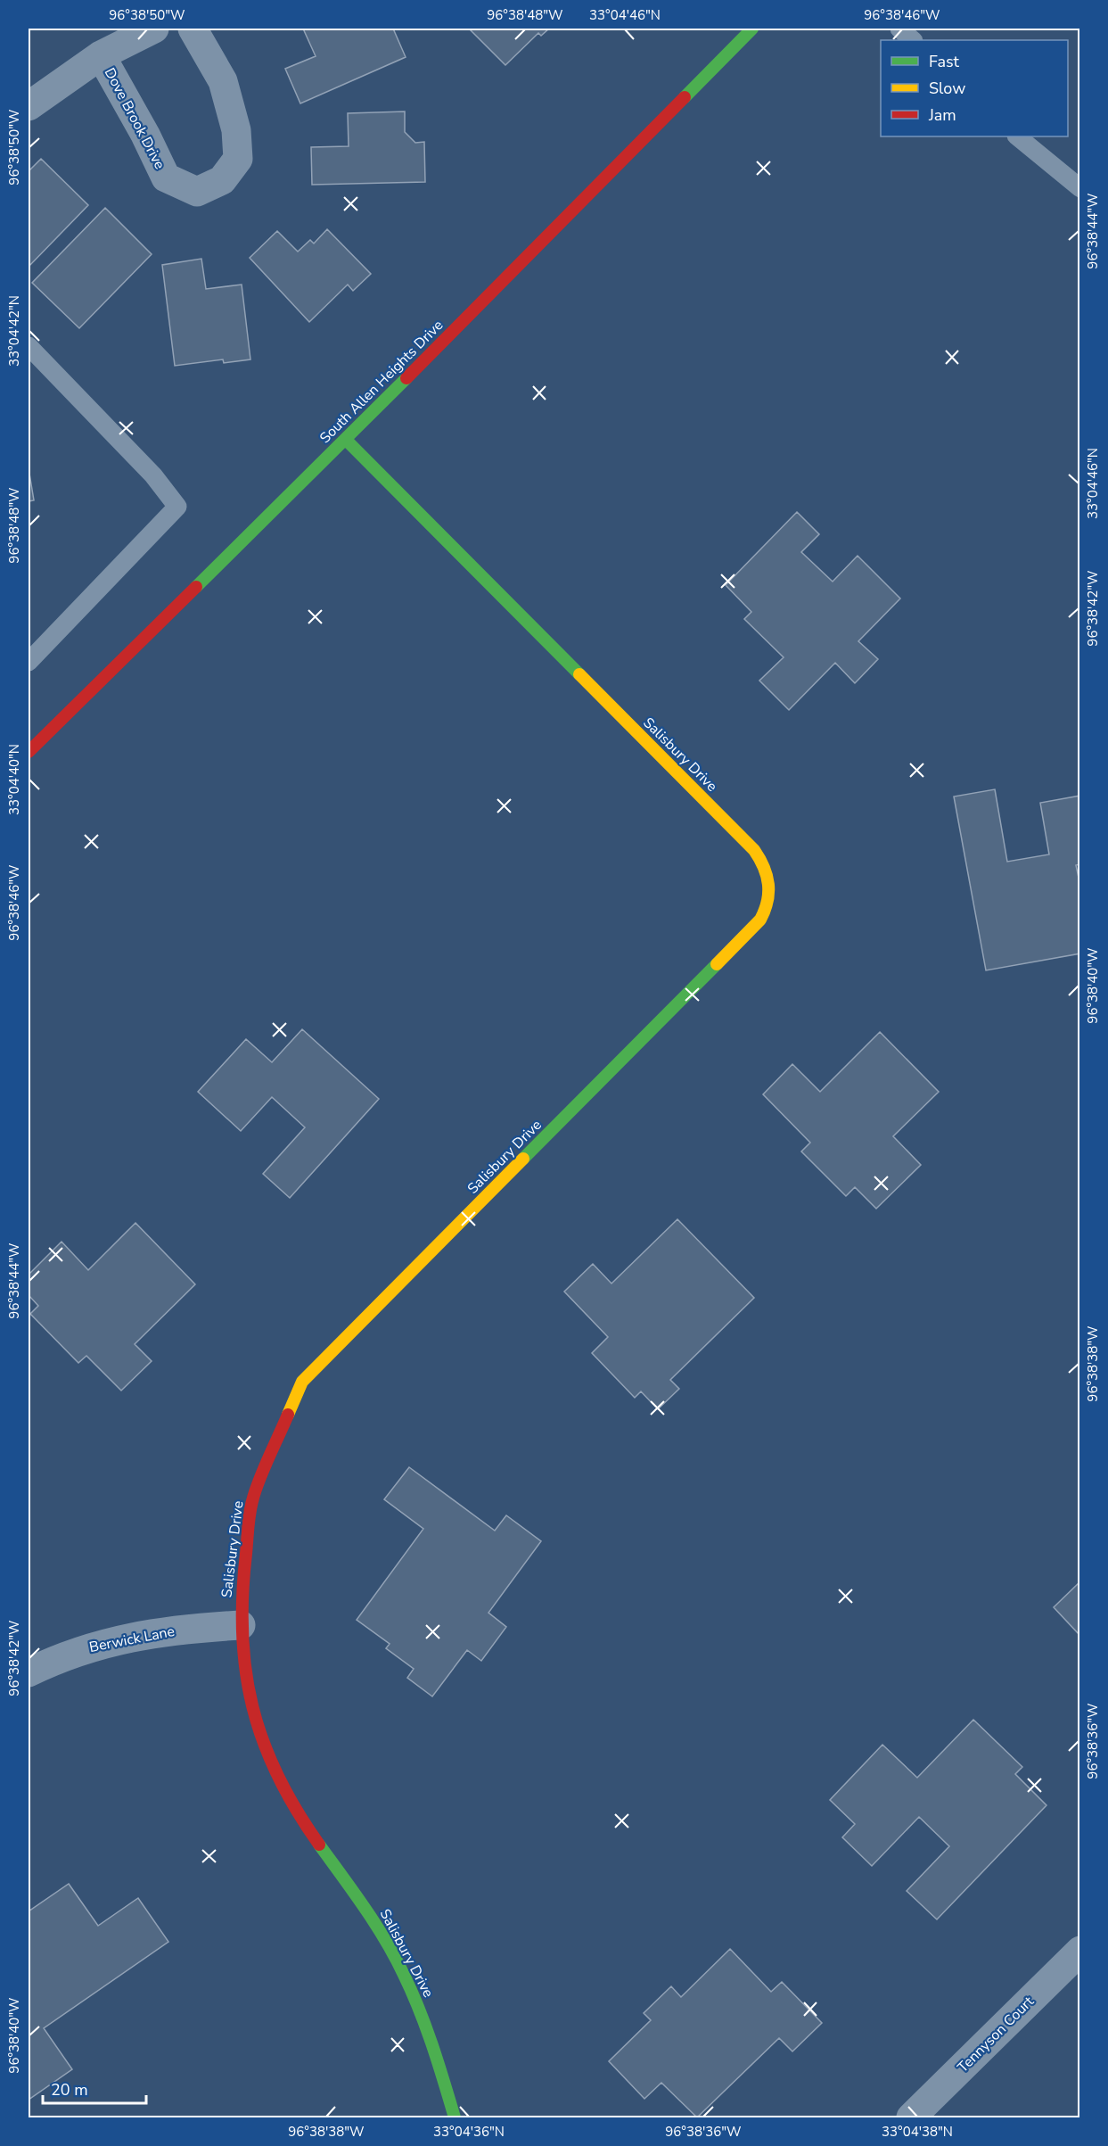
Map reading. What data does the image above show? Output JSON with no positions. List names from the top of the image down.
{
  "streets": {
    "street": [
      "Dove Brook Drive",
      "South Allen Heights Drive",
      "Salisbury Drive",
      "Berwick Lane",
      "Tennyson Court"
    ]
  },
  "crossings": [
    ["South Allen Heights Drive", "Salisbury Drive"],
    ["Salisbury Drive", "Berwick Lane"]
  ],
  "legend": ["Fast", "Slow", "Jam"],
  "scale_bar": "20 m",
  "coordinates": [
    "96°38'50\"W",
    "96°38'48\"W",
    "33°04'46\"N",
    "96°38'46\"W",
    "96°38'44\"W",
    "33°04'42\"N",
    "96°38'42\"W",
    "33°04'40\"N",
    "96°38'40\"W",
    "96°38'38\"W",
    "96°38'36\"W",
    "33°04'36\"N",
    "33°04'38\"N"
  ]
}
